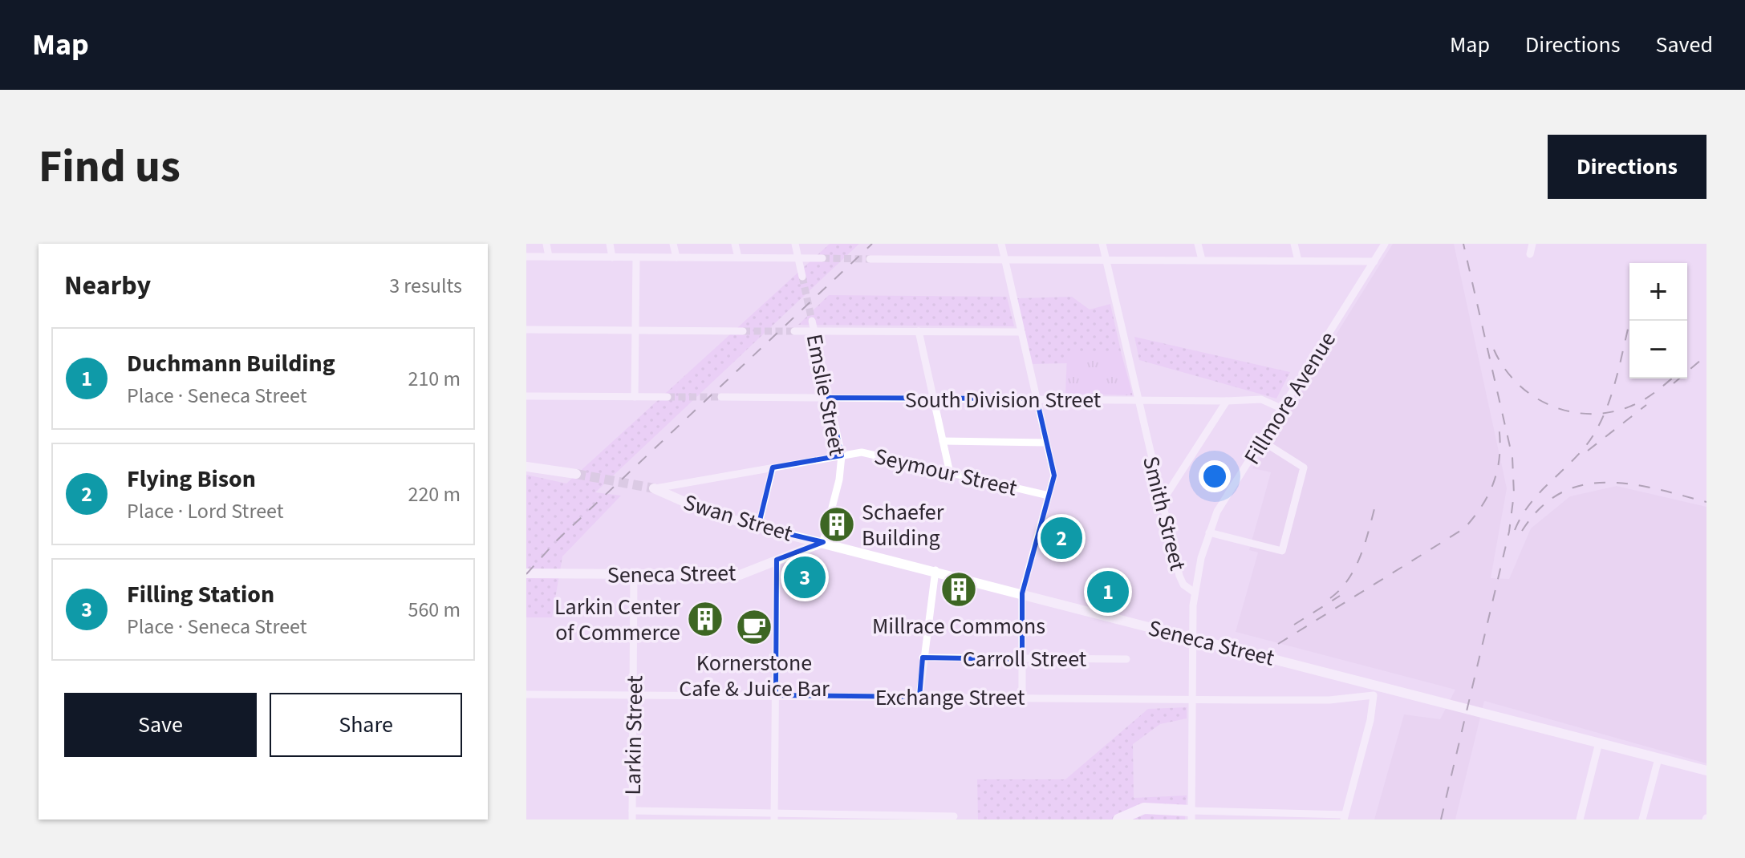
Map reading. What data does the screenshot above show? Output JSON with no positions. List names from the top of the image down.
{
  "streets": {
    "main road": ["Swan Street", "Seneca Street"],
    "street": [
      "Emslie Street",
      "Fillmore Avenue",
      "South Division Street",
      "Seymour Street",
      "Smith Street",
      "Carroll Street",
      "Exchange Street",
      "Larkin Street"
    ]
  },
  "crossings": [
    ["Emslie Street", "South Division Street"],
    ["Emslie Street", "Seymour Street"],
    ["Emslie Street", "Swan Street"],
    ["Emslie Street", "Seneca Street"],
    ["Fillmore Avenue", "South Division Street"],
    ["Fillmore Avenue", "Smith Street"],
    ["South Division Street", "Smith Street"],
    ["Seymour Street", "Swan Street"],
    ["Smith Street", "Seneca Street"],
    ["Smith Street", "Exchange Street"],
    ["Swan Street", "Seneca Street"],
    ["Seneca Street", "Larkin Street"],
    ["Exchange Street", "Larkin Street"]
  ],
  "places": {
    "building": ["Schaefer Building", "Millrace Commons", "Larkin Center of Commerce"],
    "cafe": ["Kornerstone Cafe & Juice Bar"]
  },
  "page": {
    "header": "Map",
    "nav": ["Map", "Directions", "Saved"],
    "buttons": [
      "Directions",
      ["Save", "Share"]
    ],
    "title": "Find us",
    "heading": ["Nearby", "3 results"],
    "map_buttons": ["+", "−"],
    "list": [
      {
        "mark": "1",
        "name": "Duchmann Building",
        "note": "Place · Seneca Street",
        "value": "210 m"
      },
      {
        "mark": "2",
        "name": "Flying Bison",
        "note": "Place · Lord Street",
        "value": "220 m"
      },
      {
        "mark": "3",
        "name": "Filling Station",
        "note": "Place · Seneca Street",
        "value": "560 m"
      }
    ],
    "pins": ["2", "3", "1"]
  }
}
